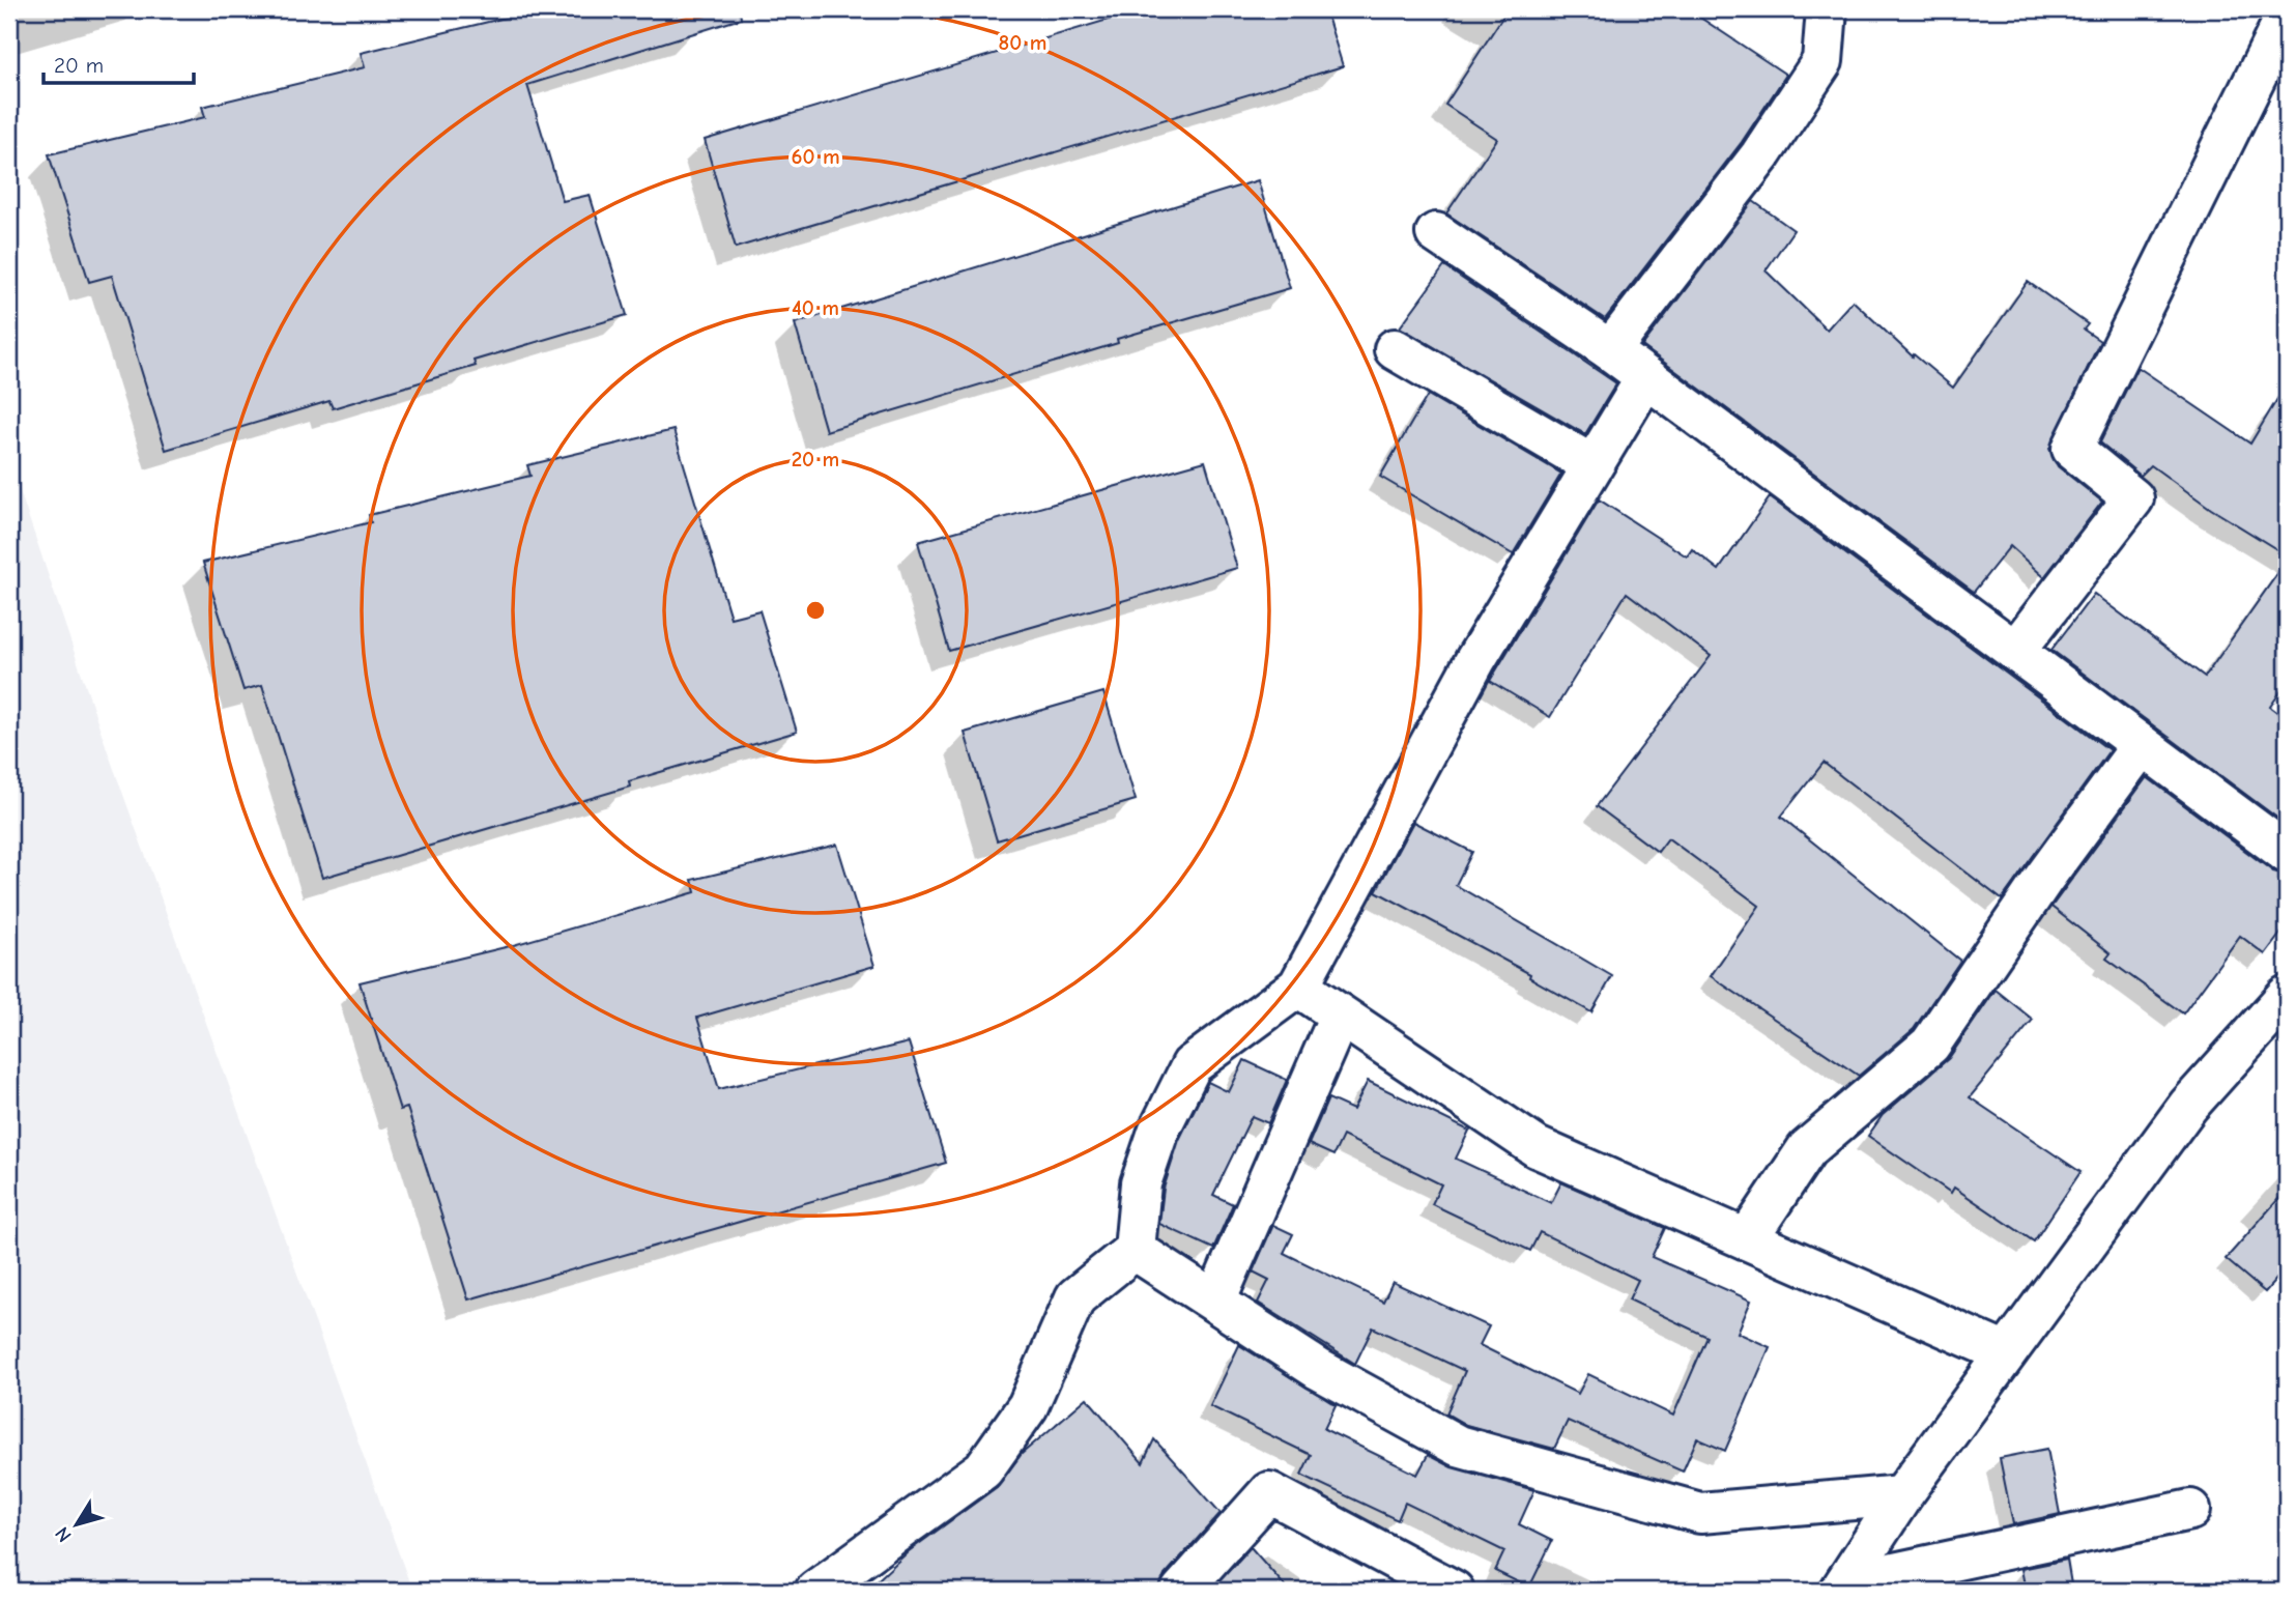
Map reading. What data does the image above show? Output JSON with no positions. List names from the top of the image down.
{
  "scale_bar": "20 m",
  "north": "bottom left",
  "rings": [
    "80 m",
    "60 m",
    "40 m",
    "20 m"
  ]
}
